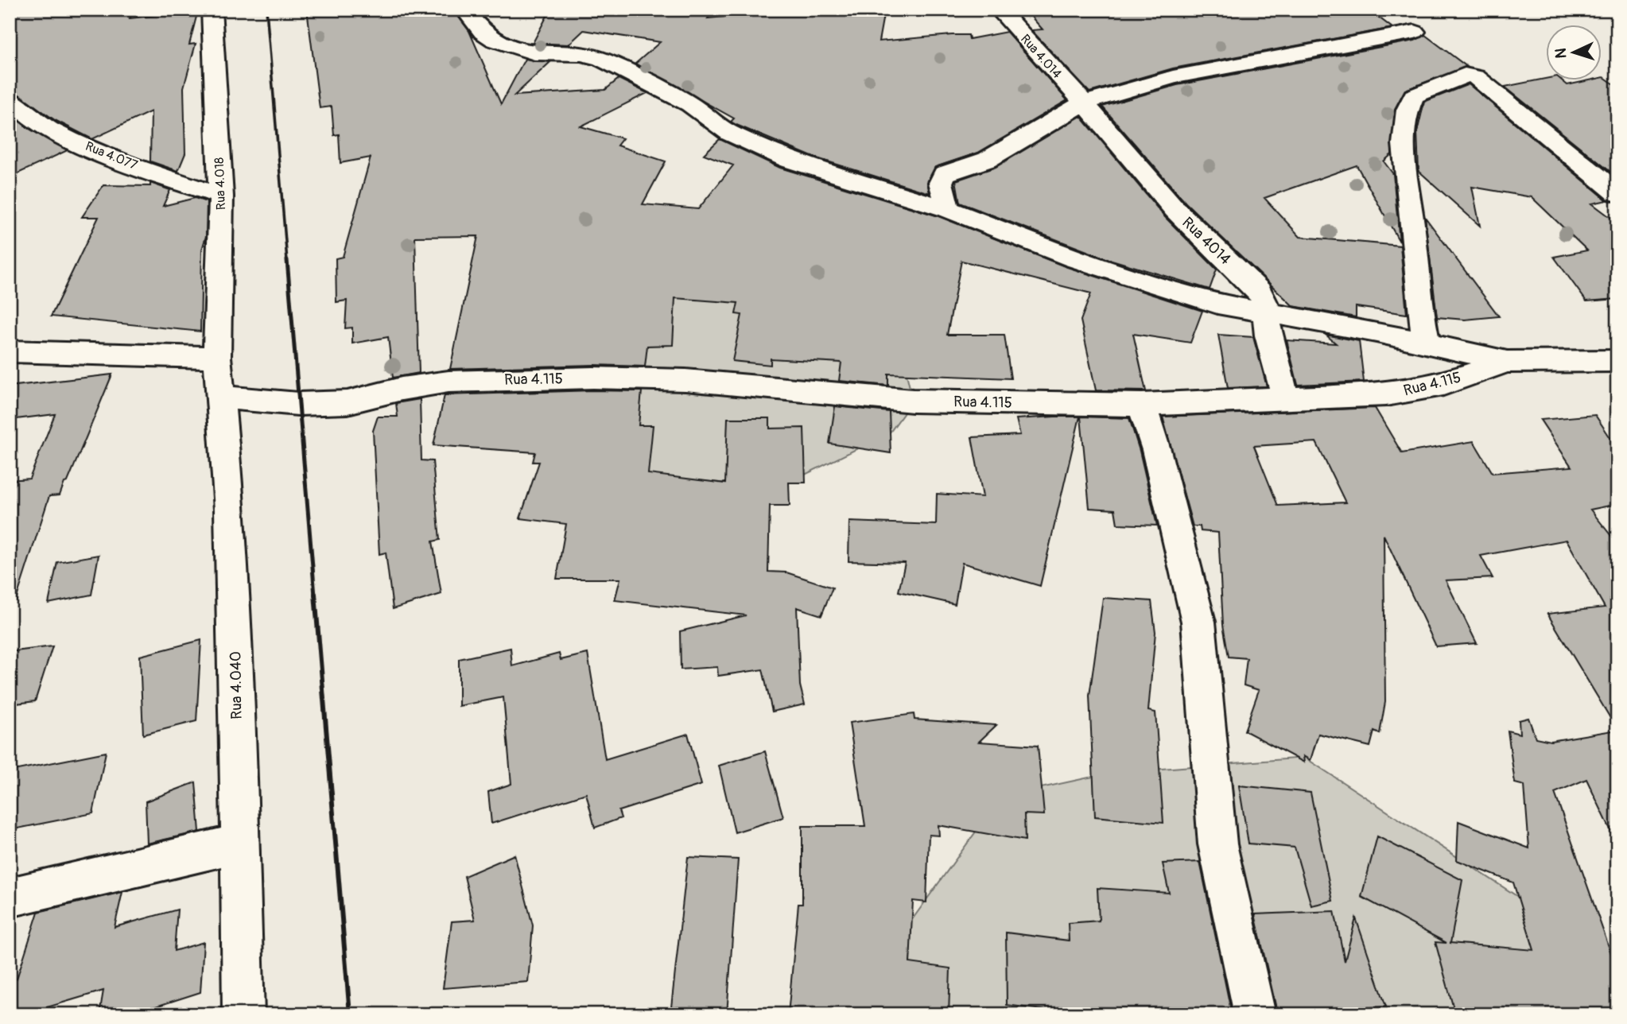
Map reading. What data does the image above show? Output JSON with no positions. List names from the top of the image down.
{
  "streets": {
    "street": [
      "Rua 4.014",
      "Rua 4.077",
      "Rua 4.018",
      "Rua 4014",
      "Rua 4.115",
      "Rua 4.040"
    ]
  },
  "crossings": [
    ["Rua 4.014", "Rua 4014"],
    ["Rua 4.077", "Rua 4.018"],
    ["Rua 4.018", "Rua 4.040"],
    ["Rua 4014", "Rua 4.115"],
    ["Rua 4.115", "Rua 4.040"]
  ],
  "north": "left"
}
